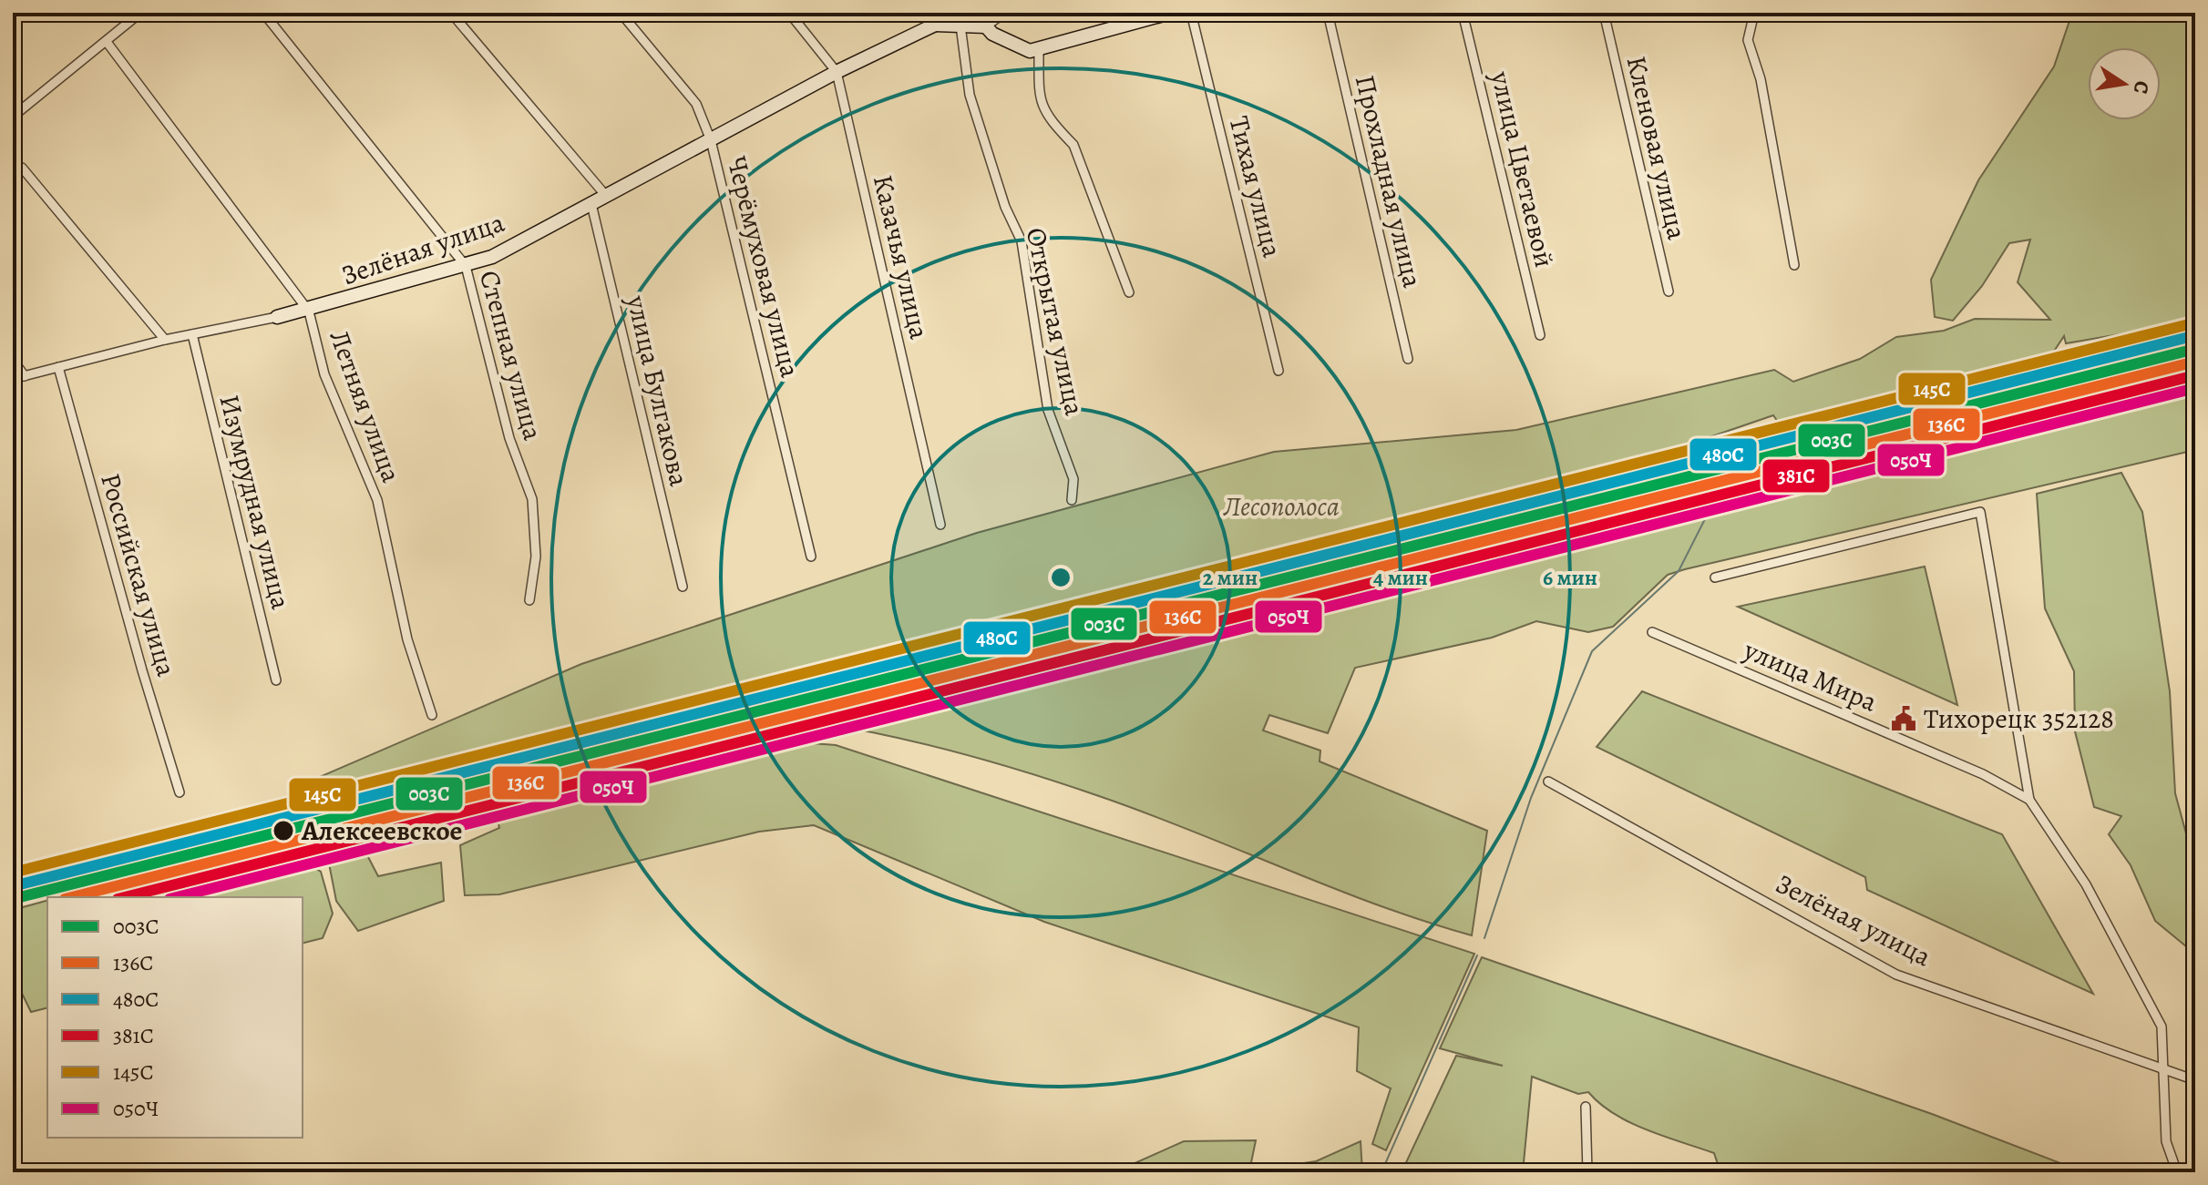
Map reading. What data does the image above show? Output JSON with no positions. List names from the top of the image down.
{
  "streets": {
    "street": [
      "Кленовая улица",
      "улица Цветаевой",
      "Прохладная улица",
      "Тихая улица",
      "Зелёная улица",
      "Казачья улица",
      "Черёмуховая улица",
      "Открытая улица",
      "Степная улица",
      "улица Булгакова",
      "Летняя улица",
      "Изумрудная улица",
      "Российская улица",
      "улица Мира"
    ]
  },
  "crossings": [
    ["Зелёная улица", "Казачья улица"],
    ["Зелёная улица", "Черёмуховая улица"],
    ["Зелёная улица", "Открытая улица"],
    ["Зелёная улица", "Степная улица"],
    ["Зелёная улица", "улица Булгакова"],
    ["Зелёная улица", "Летняя улица"],
    ["Зелёная улица", "Изумрудная улица"],
    ["Зелёная улица", "Российская улица"]
  ],
  "parks": ["Лесополоса"],
  "places": {
    "public building": ["Тихорецк 352128"],
    "other": ["Алексеевское"]
  },
  "lines": [
    "transit line 145С",
    "transit line 480С",
    "transit line 003С",
    "transit line 136С",
    "transit line 381С",
    "transit line 050Ч"
  ],
  "legend": [
    "003С",
    "136С",
    "480С",
    "381С",
    "145С",
    "050Ч"
  ],
  "north": "right",
  "rings": ["2 мин", "4 мин", "6 мин"]
}
